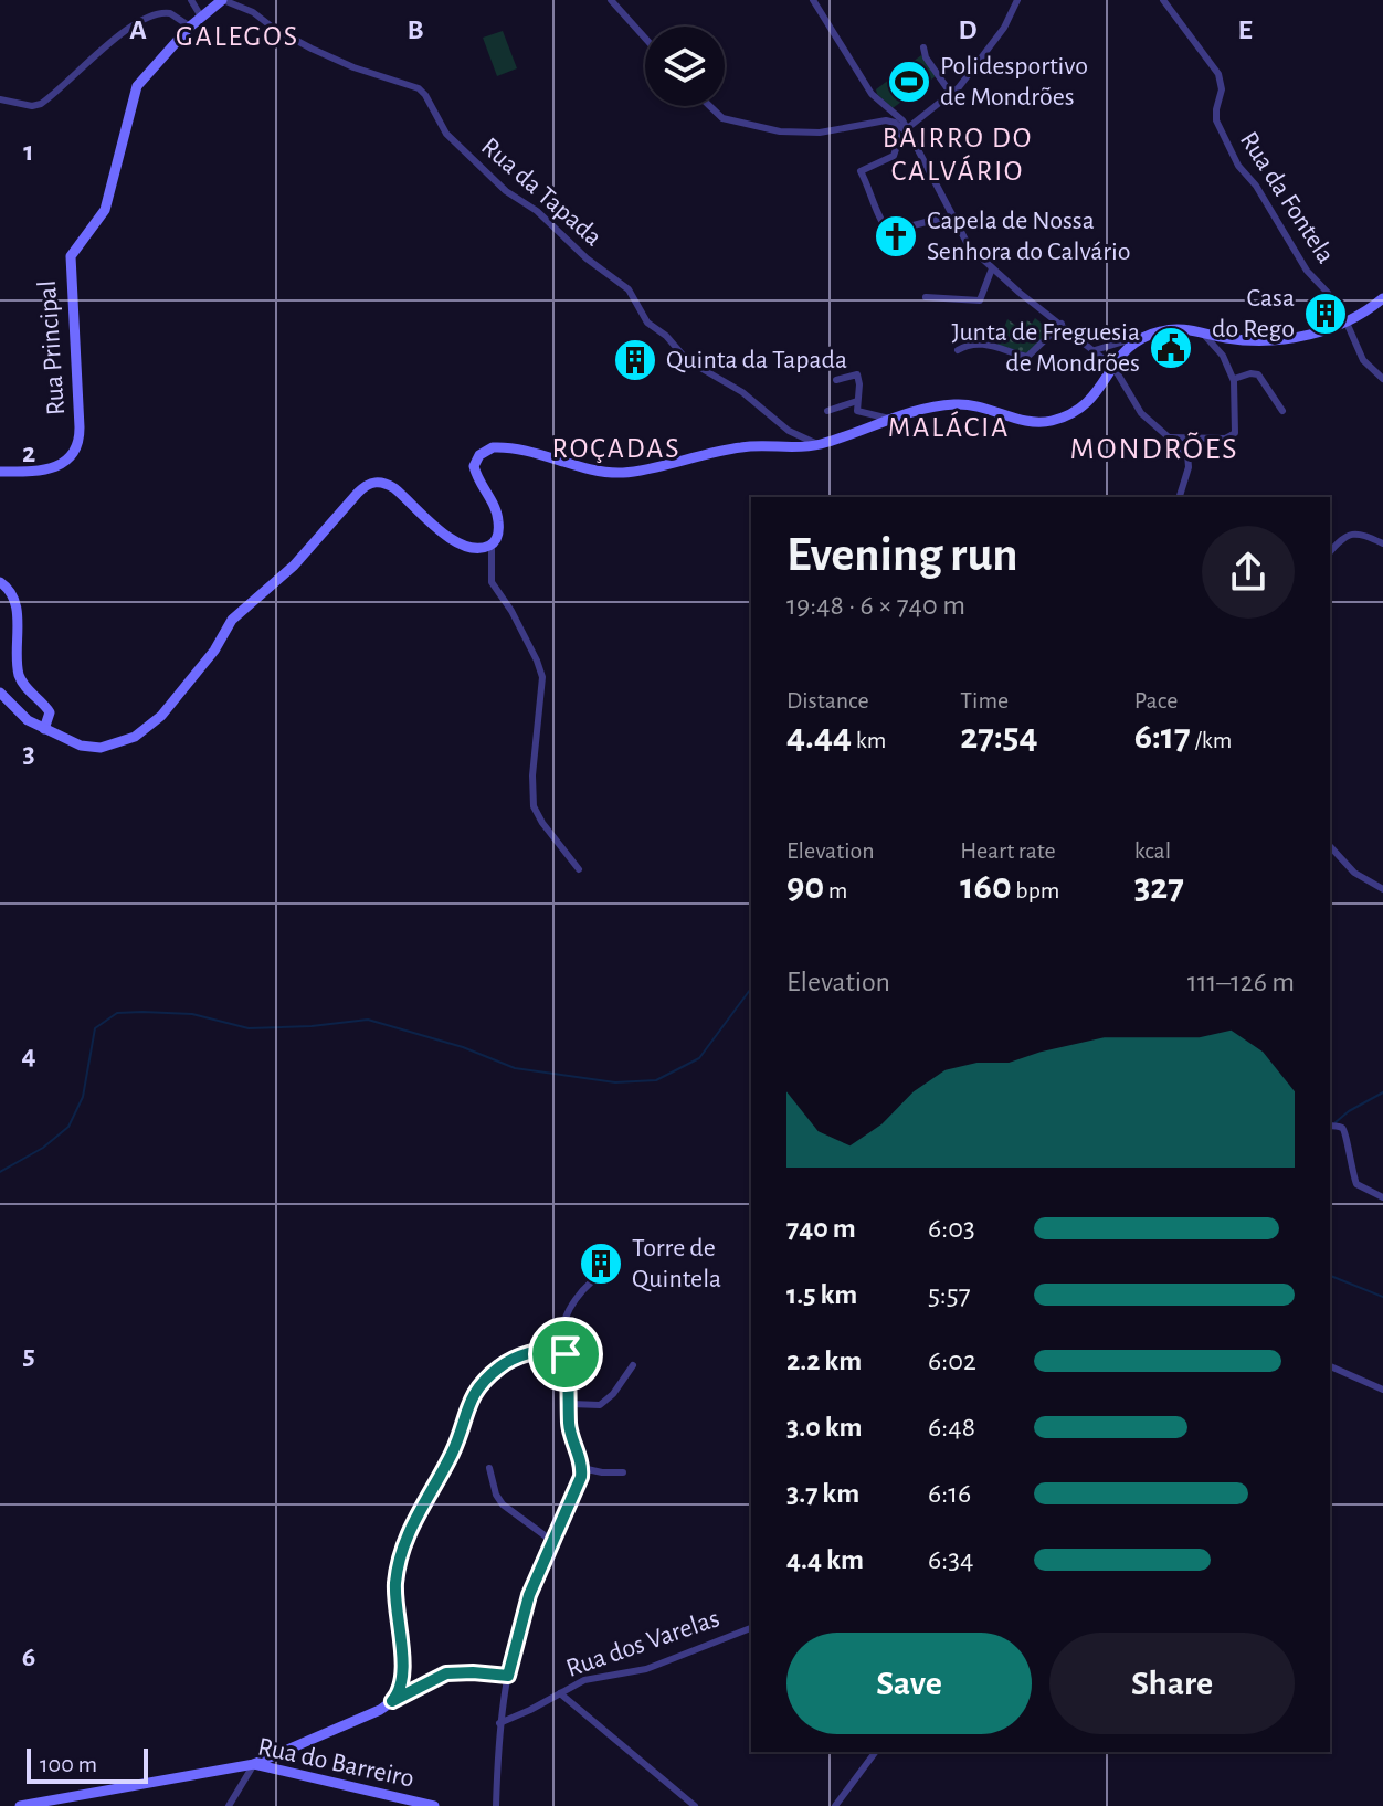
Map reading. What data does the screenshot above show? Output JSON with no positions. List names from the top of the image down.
{
  "streets": {
    "street": [
      "Rua da Tapada",
      "Rua da Fontela",
      "Rua Principal",
      "Rua dos Varelas",
      "Rua do Barreiro"
    ]
  },
  "crossings": [
    ["Rua da Tapada", "Rua Principal"]
  ],
  "districts": [
    "GALEGOS",
    "BAIRRO DO CALVÁRIO",
    "MALÁCIA",
    "ROÇADAS",
    "MONDRÕES"
  ],
  "places": {
    "sports": ["Polidesportivo de Mondrões"],
    "church": ["Capela de Nossa Senhora do Calvário"],
    "building": ["Casa do Rego", "Quinta da Tapada", "Torre de Quintela"],
    "public building": ["Junta de Freguesia de Mondrões"]
  },
  "scale_bar": "100 m",
  "page": {
    "heading": ["Evening run", "19:48 · 6 × 740 m"],
    "stats": [
      ["Distance", "4.44 km"],
      ["Time", "27:54"],
      ["Pace", "6:17 /km"],
      ["Elevation", "90 m"],
      ["Heart rate", "160 bpm"],
      ["kcal", "327"]
    ],
    "chart": ["Elevation", "111–126 m"],
    "list": [
      {
        "name": "740 m",
        "note": "6:03"
      },
      {
        "name": "1.5 km",
        "note": "5:57"
      },
      {
        "name": "2.2 km",
        "note": "6:02"
      },
      {
        "name": "3.0 km",
        "note": "6:48"
      },
      {
        "name": "3.7 km",
        "note": "6:16"
      },
      {
        "name": "4.4 km",
        "note": "6:34"
      }
    ],
    "buttons": ["Save", "Share"],
    "scale": "100 m"
  },
  "grid": {
    "columns": [
      "A",
      "B",
      "D",
      "E"
    ],
    "rows": [
      "1",
      "2",
      "3",
      "4",
      "5",
      "6"
    ]
  }
}
